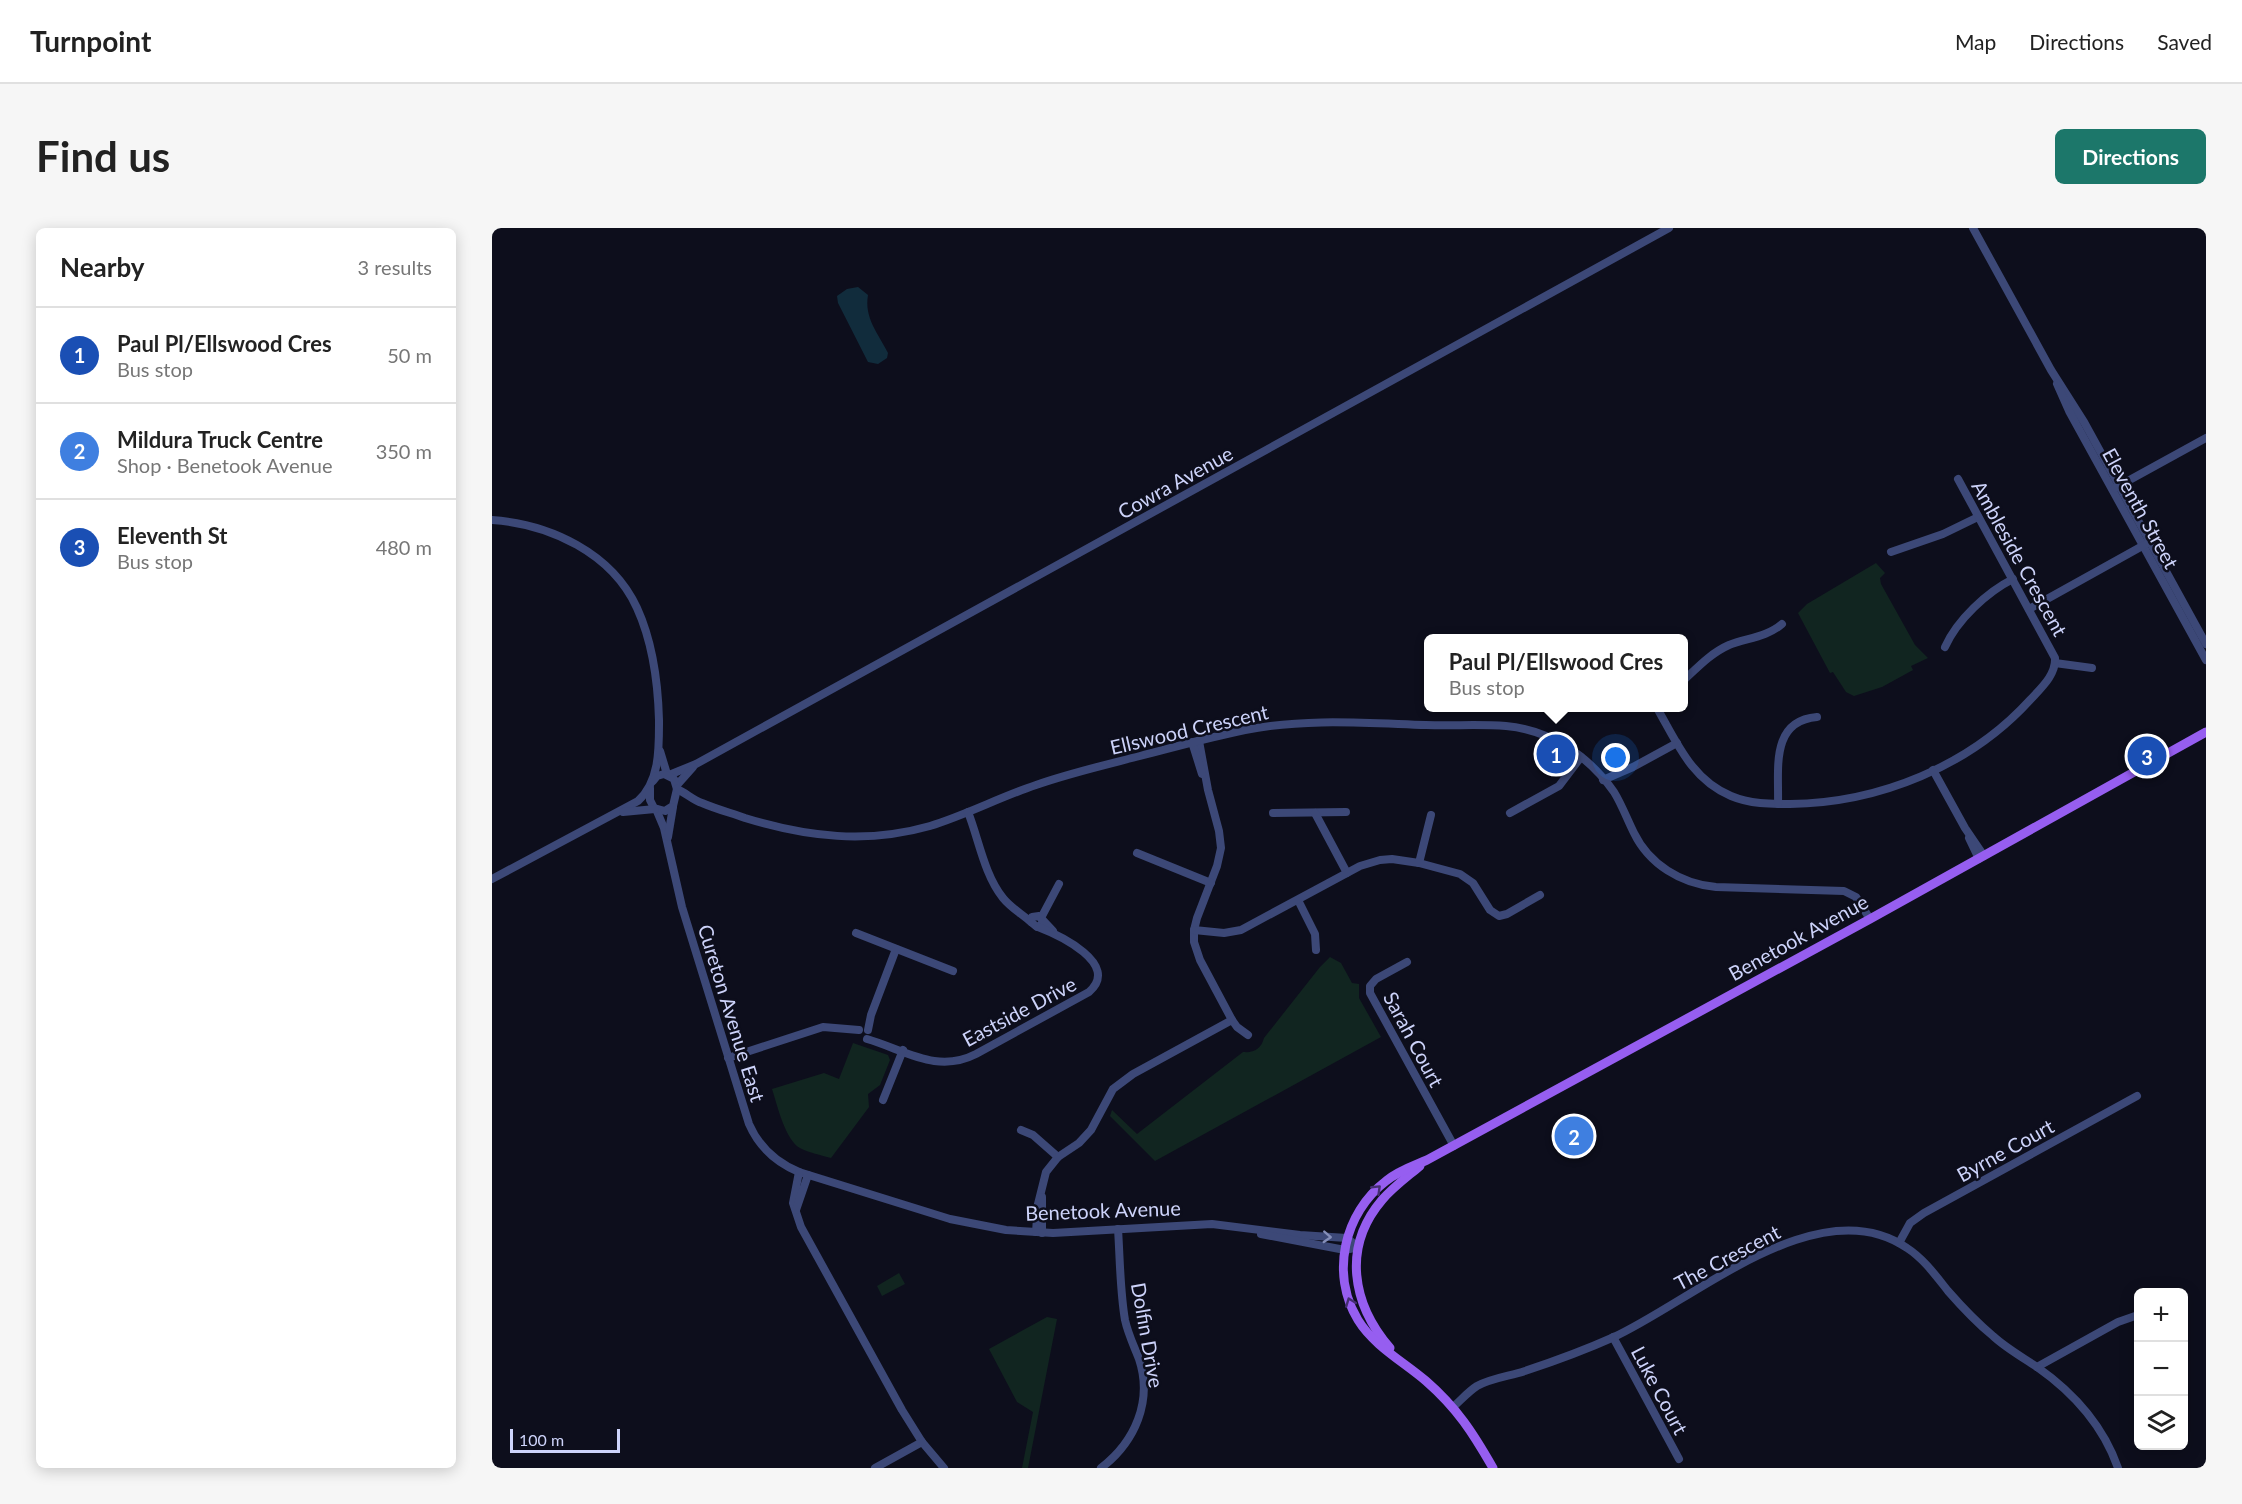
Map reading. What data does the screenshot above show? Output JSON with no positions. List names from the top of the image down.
{
  "streets": {
    "main road": ["Benetook Avenue"],
    "street": [
      "Cowra Avenue",
      "Eleventh Street",
      "Ambleside Crescent",
      "Ellswood Crescent",
      "Eastside Drive",
      "Cureton Avenue East",
      "Sarah Court",
      "Byrne Court",
      "The Crescent",
      "Dolfin Drive",
      "Luke Court"
    ]
  },
  "crossings": [
    ["Ellswood Crescent", "Benetook Avenue"],
    ["Ellswood Crescent", "Eastside Drive"],
    ["Benetook Avenue", "Cureton Avenue East"],
    ["Benetook Avenue", "Sarah Court"],
    ["Benetook Avenue", "Dolfin Drive"],
    ["Eastside Drive", "Cureton Avenue East"],
    ["Byrne Court", "The Crescent"],
    ["The Crescent", "Luke Court"]
  ],
  "scale_bar": "100 m",
  "page": {
    "header": "Turnpoint",
    "nav": ["Map", "Directions", "Saved"],
    "buttons": "Directions",
    "title": "Find us",
    "heading": ["Nearby", "3 results"],
    "list": [
      {
        "mark": "1",
        "name": "Paul Pl/Ellswood Cres",
        "note": "Bus stop",
        "value": "50 m"
      },
      {
        "mark": "2",
        "name": "Mildura Truck Centre",
        "note": "Shop · Benetook Avenue",
        "value": "350 m"
      },
      {
        "mark": "3",
        "name": "Eleventh St",
        "note": "Bus stop",
        "value": "480 m"
      }
    ],
    "popup": ["Paul Pl/Ellswood Cres", "Bus stop"],
    "pins": ["1", "3", "2"],
    "map_buttons": ["+", "−"],
    "scale": "100 m"
  }
}
